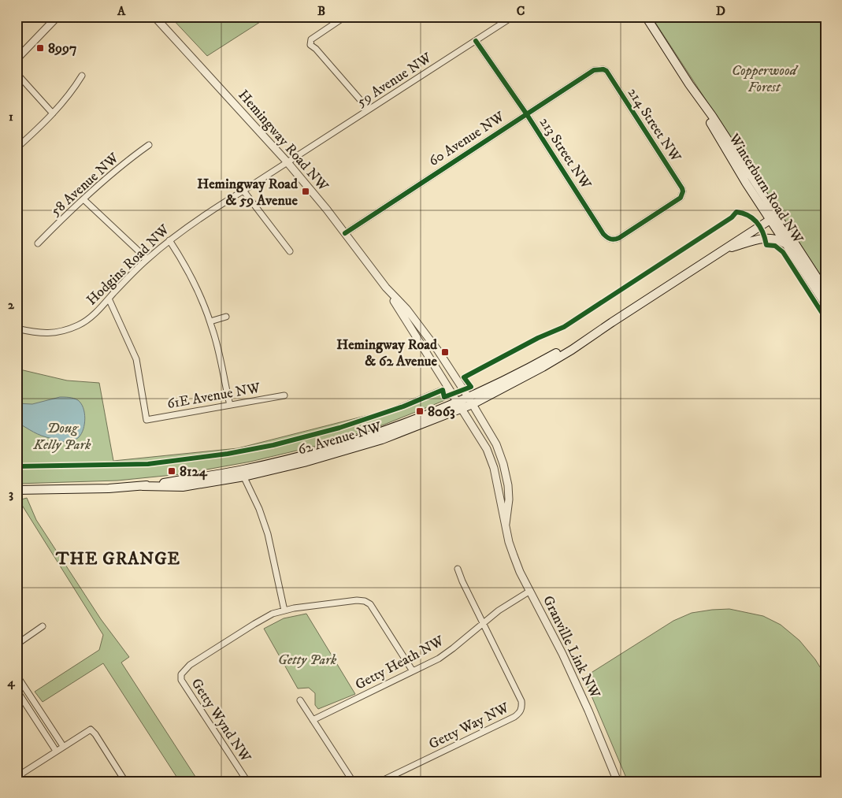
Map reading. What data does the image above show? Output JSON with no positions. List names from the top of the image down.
{
  "streets": {
    "main road": ["Winterburn Road NW", "62 Avenue NW"],
    "street": [
      "59 Avenue NW",
      "214 Street NW",
      "60 Avenue NW",
      "Hemingway Road NW",
      "213 Street NW",
      "58 Avenue NW",
      "Hodgins Road NW",
      "61E Avenue NW",
      "Granville Link NW",
      "Getty Heath NW",
      "Getty Wynd NW",
      "Getty Way NW"
    ]
  },
  "crossings": [
    ["59 Avenue NW", "Hemingway Road NW"],
    ["59 Avenue NW", "213 Street NW"],
    ["59 Avenue NW", "Hodgins Road NW"],
    ["214 Street NW", "60 Avenue NW"],
    ["214 Street NW", "213 Street NW"],
    ["60 Avenue NW", "Hemingway Road NW"],
    ["60 Avenue NW", "213 Street NW"],
    ["Hemingway Road NW", "Hodgins Road NW"],
    ["Hemingway Road NW", "62 Avenue NW"],
    ["Hemingway Road NW", "Granville Link NW"],
    ["Winterburn Road NW", "62 Avenue NW"],
    ["Hodgins Road NW", "61E Avenue NW"],
    ["62 Avenue NW", "Granville Link NW"],
    ["Granville Link NW", "Getty Heath NW"],
    ["Getty Heath NW", "Getty Way NW"]
  ],
  "districts": ["THE GRANGE"],
  "parks": ["Copperwood Forest", "Doug Kelly Park", "Getty Park"],
  "places": {
    "transit": [
      "8997",
      "Hemingway Road & 59 Avenue",
      "Hemingway Road & 62 Avenue",
      "8063",
      "8124"
    ]
  },
  "grid": {
    "columns": [
      "A",
      "B",
      "C",
      "D"
    ],
    "rows": [
      "1",
      "2",
      "3",
      "4"
    ]
  }
}
